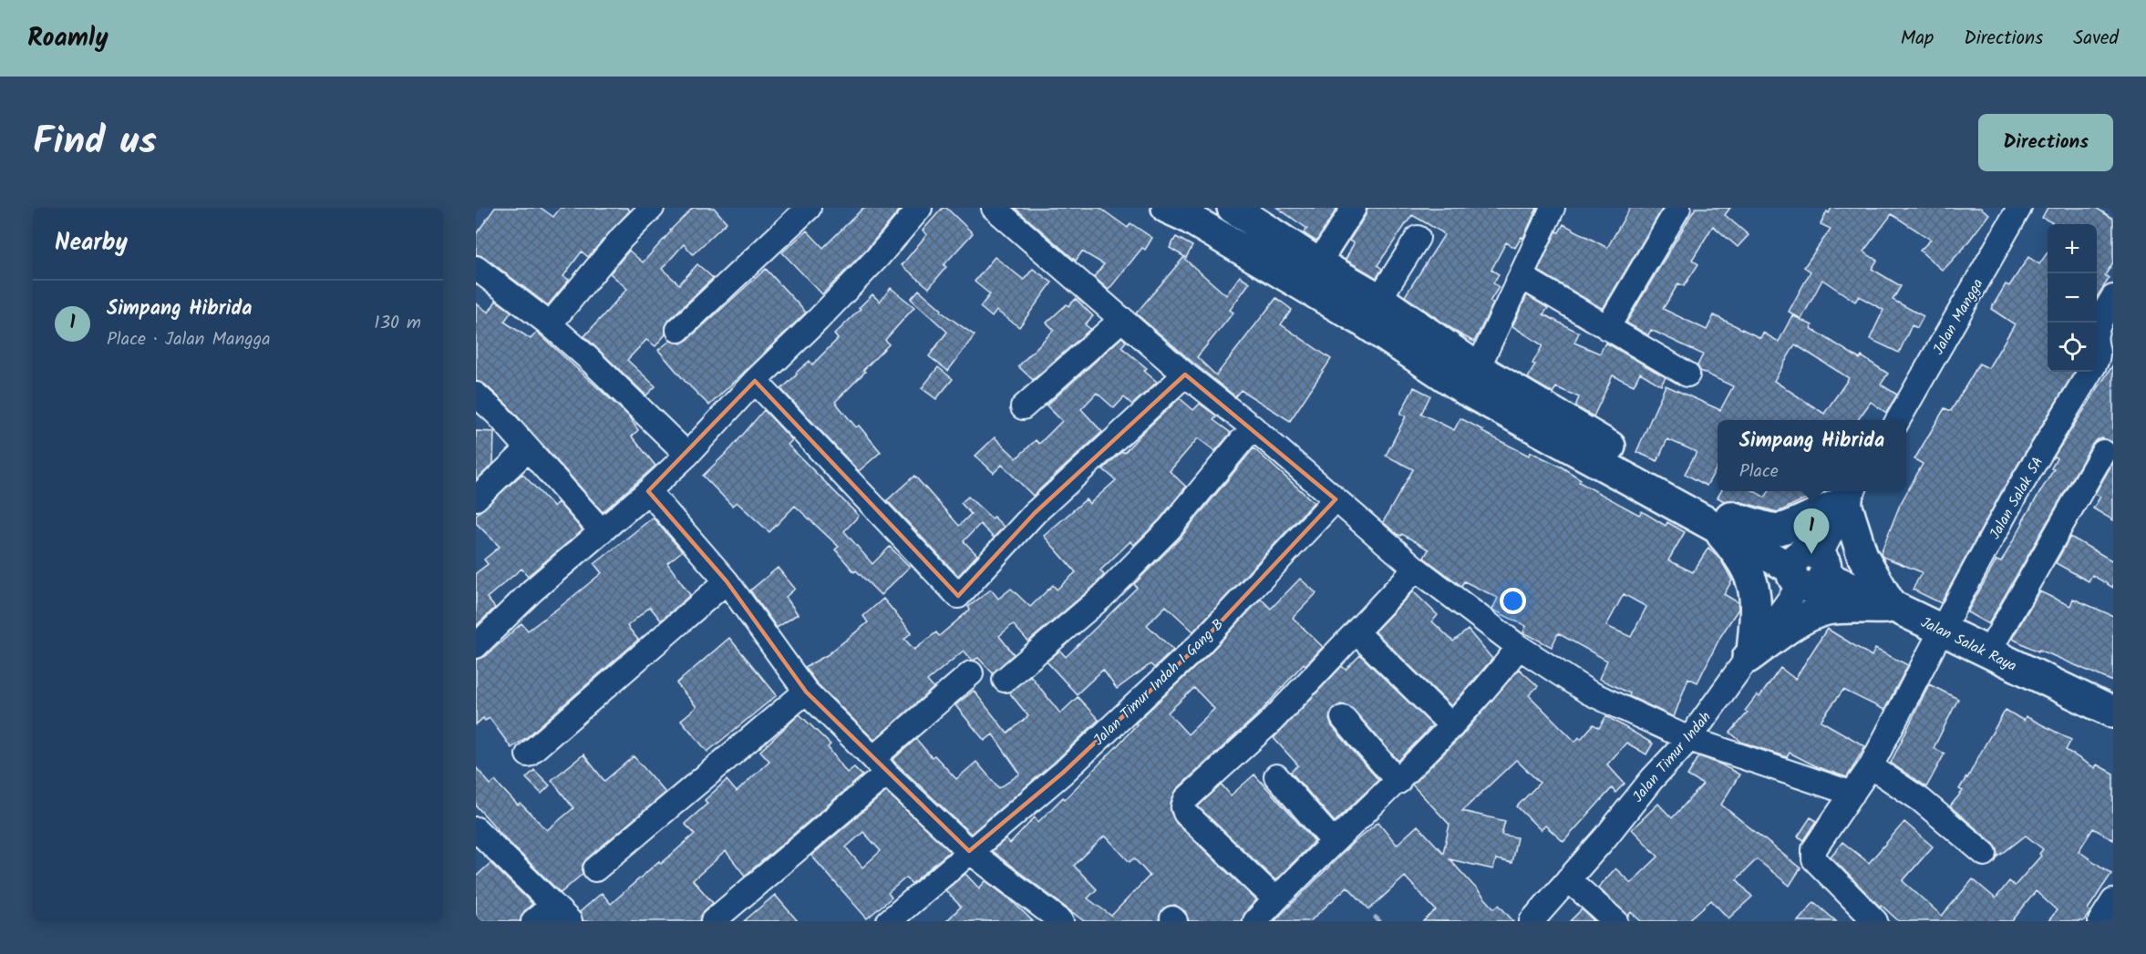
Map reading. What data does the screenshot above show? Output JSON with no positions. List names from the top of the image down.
{
  "streets": {
    "main road": ["Jalan Salak Raya"],
    "street": [
      "Jalan Mangga",
      "Jalan Salak 5A",
      "Jalan Timur Indah I Gang B",
      "Jalan Timur Indah"
    ]
  },
  "crossings": [
    ["Jalan Salak 5A", "Jalan Salak Raya"],
    ["Jalan Salak Raya", "Jalan Timur Indah"]
  ],
  "page": {
    "header": "Roamly",
    "nav": ["Map", "Directions", "Saved"],
    "title": "Find us",
    "buttons": "Directions",
    "heading": "Nearby",
    "map_buttons": ["+", "−"],
    "list": [
      {
        "mark": "1",
        "name": "Simpang Hibrida",
        "note": "Place · Jalan Mangga",
        "value": "130 m"
      }
    ],
    "popup": ["Simpang Hibrida", "Place"],
    "pins": "1"
  }
}
